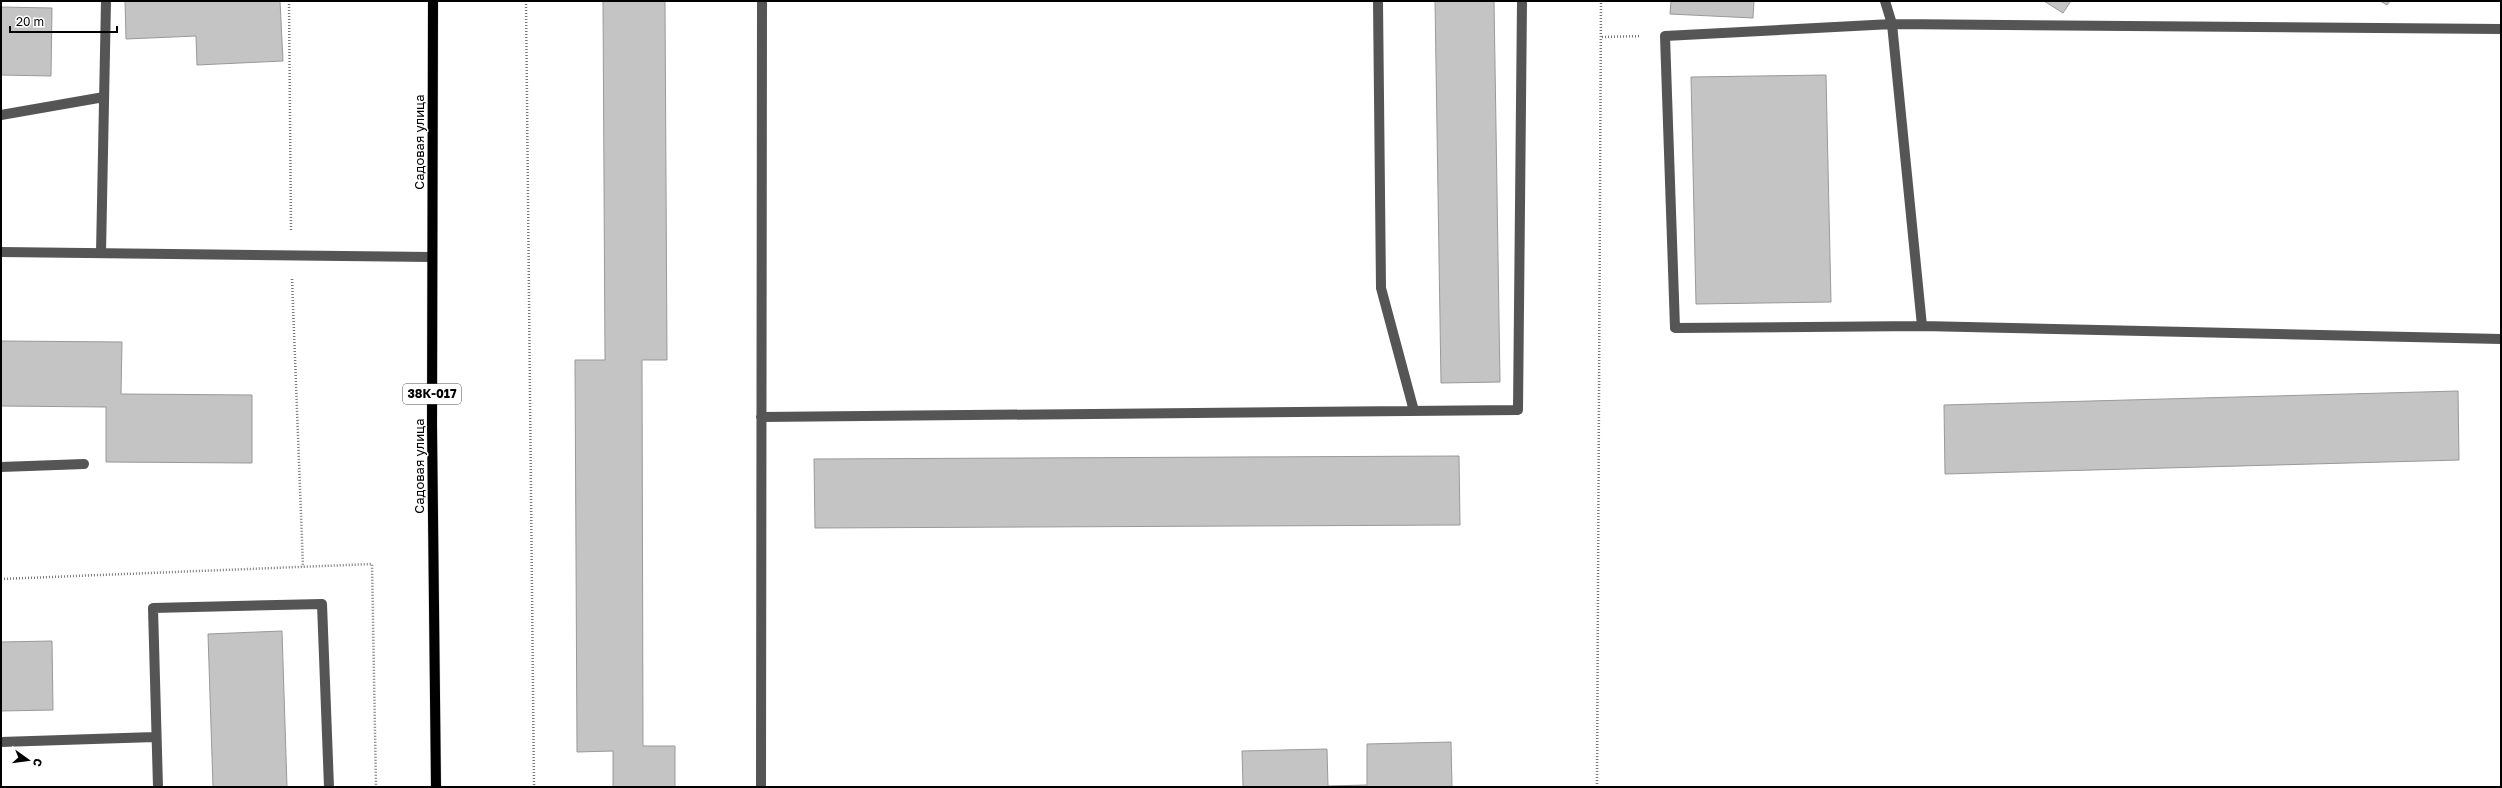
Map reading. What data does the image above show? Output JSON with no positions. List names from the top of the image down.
{
  "streets": {
    "main road": ["Садовая улица", "38К-017"]
  },
  "scale_bar": "20 m",
  "north": "right"
}
